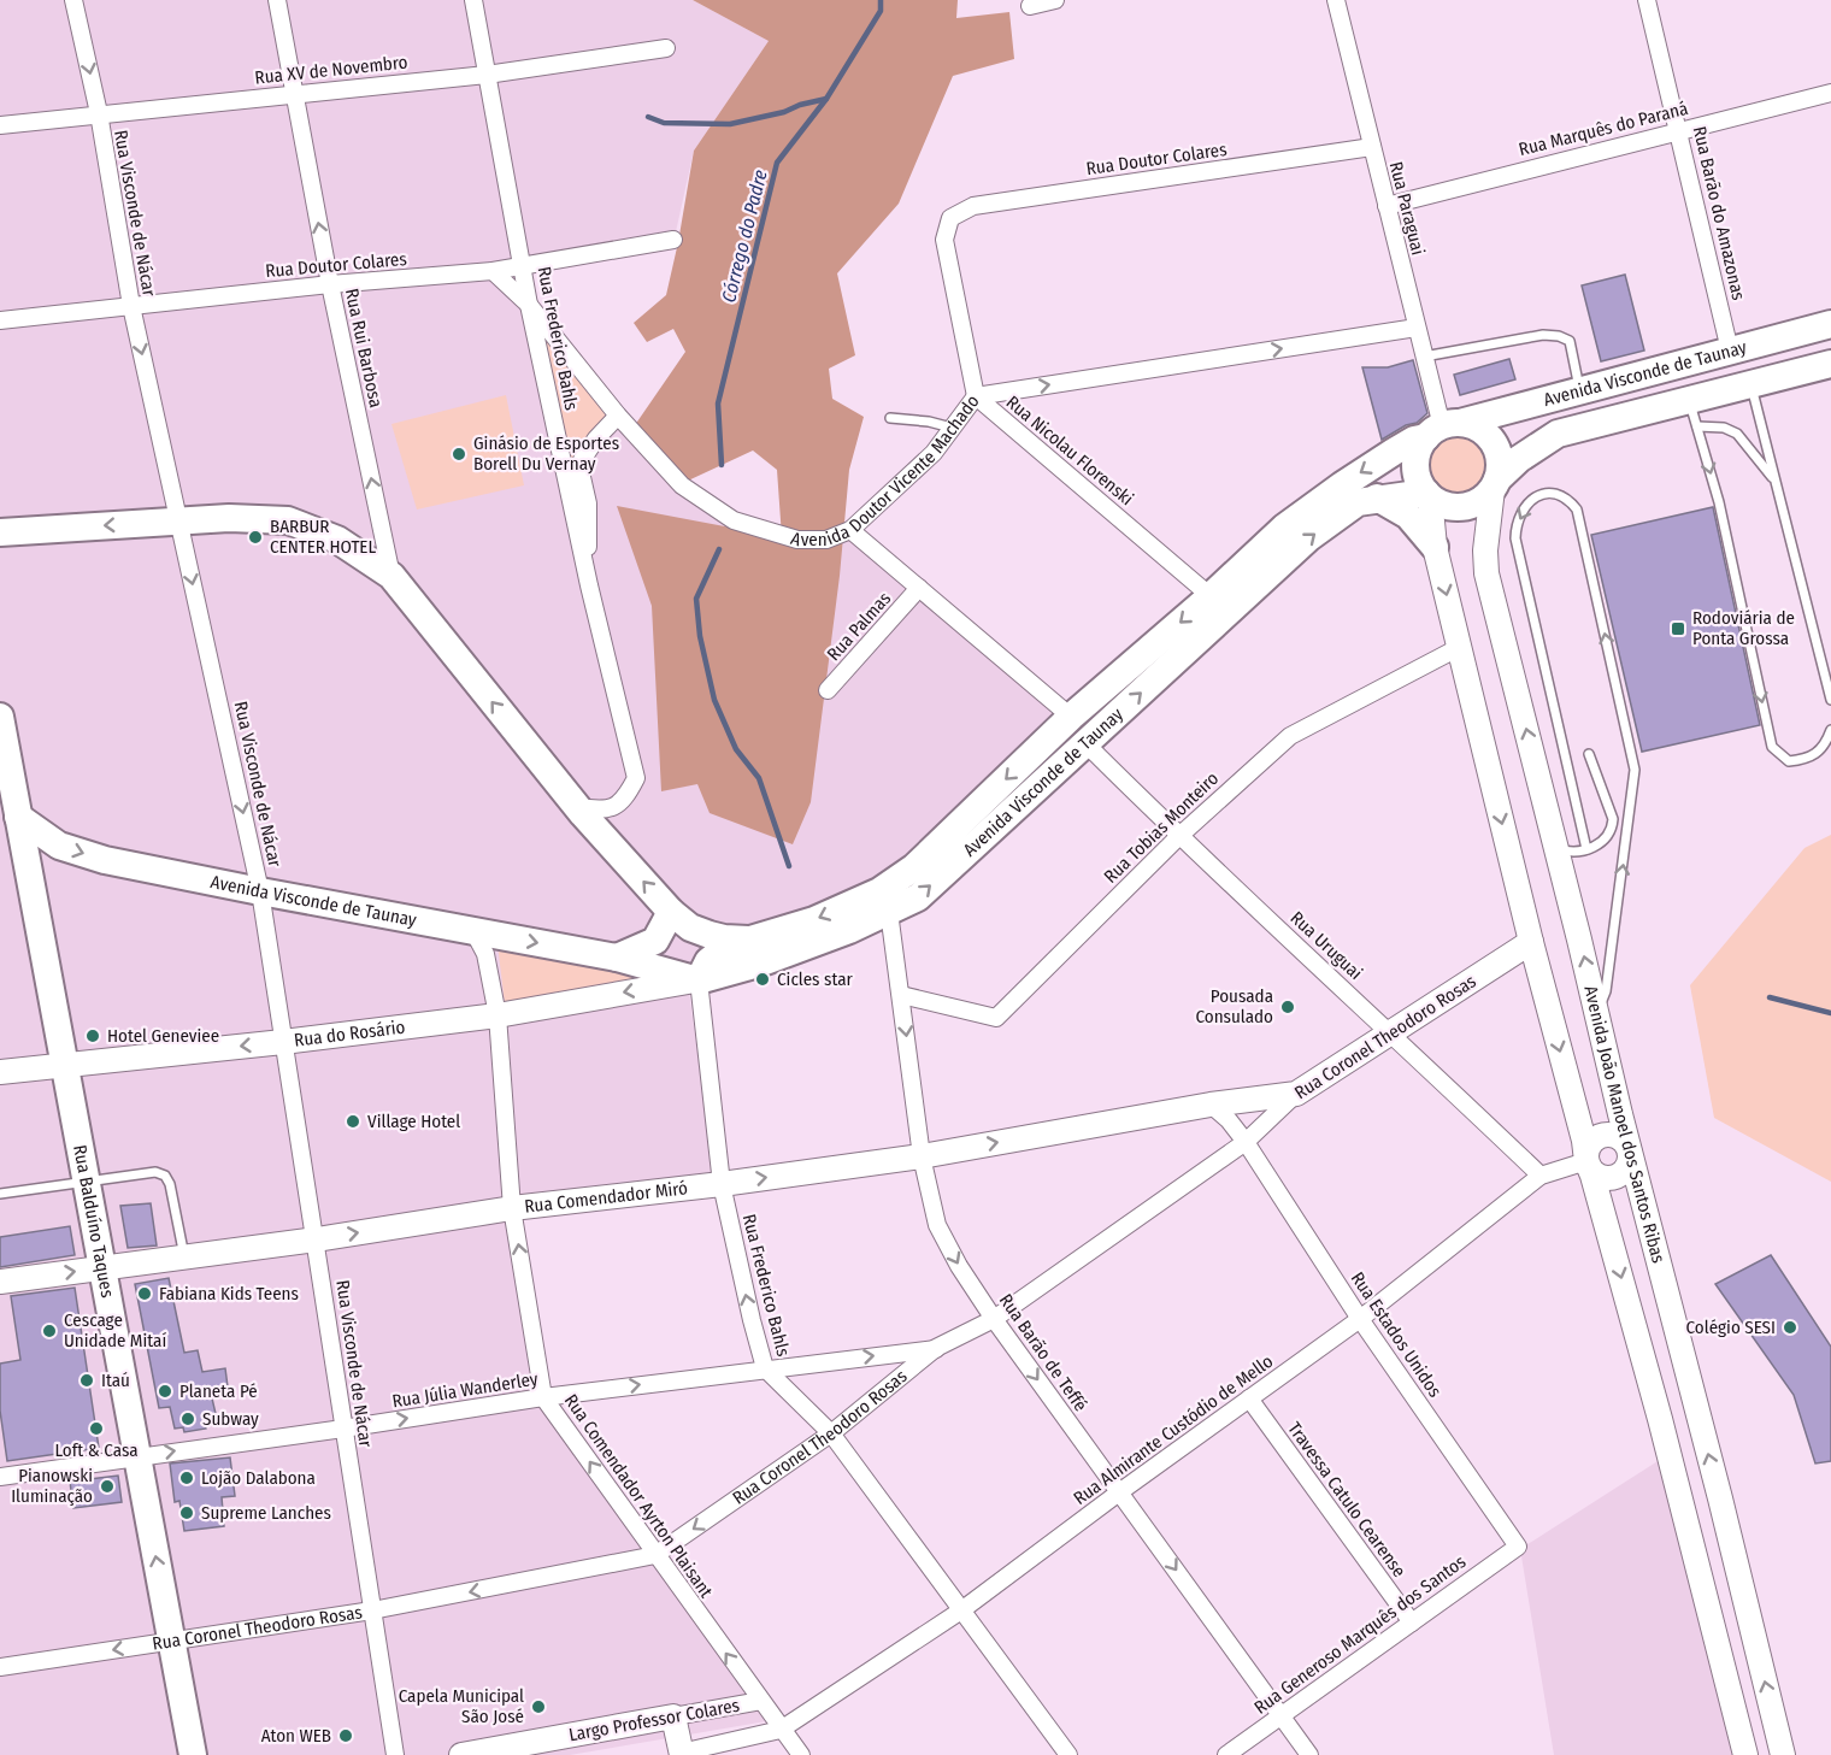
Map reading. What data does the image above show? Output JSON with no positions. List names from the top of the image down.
{
  "streets": {
    "main road": [
      "Avenida Visconde de Taunay",
      "Rua do Rosário",
      "Rua Coronel Theodoro Rosas",
      "Avenida João Manoel dos Santos Ribas",
      "Rua Comendador Miró",
      "Rua Balduíno Taques",
      "Largo Professor Colares"
    ],
    "street": [
      "Rua XV de Novembro",
      "Rua Marquês do Paraná",
      "Rua Doutor Colares",
      "Rua Paraguai",
      "Rua Visconde de Nácar",
      "Rua Barão do Amazonas",
      "Rua Frederico Bahls",
      "Rua Rui Barbosa",
      "Rua Nicolau Florenski",
      "Avenida Doutor Vicente Machado",
      "Rua Palmas",
      "Rua Tobias Monteiro",
      "Rua Uruguai",
      "Rua Estados Unidos",
      "Rua Barão de Teffé",
      "Rua Júlia Wanderley",
      "Rua Almirante Custódio de Mello",
      "Rua Comendador Ayrton Plaisant",
      "Travessa Catulo Cearense",
      "Rua Generoso Marquês dos Santos"
    ]
  },
  "crossings": [
    ["Rua XV de Novembro", "Rua Visconde de Nácar"],
    ["Rua XV de Novembro", "Rua Frederico Bahls"],
    ["Rua XV de Novembro", "Rua Rui Barbosa"],
    ["Rua Marquês do Paraná", "Rua Paraguai"],
    ["Rua Marquês do Paraná", "Rua Barão do Amazonas"],
    ["Rua Doutor Colares", "Rua Paraguai"],
    ["Rua Doutor Colares", "Rua Visconde de Nácar"],
    ["Rua Doutor Colares", "Rua Frederico Bahls"],
    ["Rua Doutor Colares", "Rua Rui Barbosa"],
    ["Rua Doutor Colares", "Rua Nicolau Florenski"],
    ["Rua Doutor Colares", "Avenida Doutor Vicente Machado"],
    ["Rua Paraguai", "Avenida Visconde de Taunay"],
    ["Rua Paraguai", "Avenida Doutor Vicente Machado"],
    ["Rua Paraguai", "Avenida João Manoel dos Santos Ribas"],
    ["Rua Visconde de Nácar", "Avenida Visconde de Taunay"],
    ["Rua Visconde de Nácar", "Rua do Rosário"],
    ["Rua Visconde de Nácar", "Rua Coronel Theodoro Rosas"],
    ["Rua Visconde de Nácar", "Rua Comendador Miró"],
    ["Rua Visconde de Nácar", "Rua Júlia Wanderley"],
    ["Rua Barão do Amazonas", "Avenida Visconde de Taunay"],
    ["Rua Frederico Bahls", "Avenida Visconde de Taunay"],
    ["Rua Frederico Bahls", "Avenida Doutor Vicente Machado"],
    ["Rua Frederico Bahls", "Rua do Rosário"],
    ["Rua Frederico Bahls", "Rua Coronel Theodoro Rosas"],
    ["Rua Frederico Bahls", "Rua Comendador Miró"],
    ["Rua Frederico Bahls", "Rua Júlia Wanderley"],
    ["Rua Frederico Bahls", "Rua Almirante Custódio de Mello"],
    ["Avenida Visconde de Taunay", "Rua Nicolau Florenski"],
    ["Avenida Visconde de Taunay", "Rua Uruguai"],
    ["Avenida Visconde de Taunay", "Rua do Rosário"],
    ["Avenida Visconde de Taunay", "Avenida João Manoel dos Santos Ribas"],
    ["Avenida Visconde de Taunay", "Rua Balduíno Taques"],
    ["Avenida Visconde de Taunay", "Rua Barão de Teffé"],
    ["Avenida Visconde de Taunay", "Rua Comendador Ayrton Plaisant"],
    ["Rua Nicolau Florenski", "Avenida Doutor Vicente Machado"],
    ["Rua Tobias Monteiro", "Rua Uruguai"],
    ["Rua Tobias Monteiro", "Rua Barão de Teffé"],
    ["Rua Uruguai", "Rua Coronel Theodoro Rosas"],
    ["Rua Uruguai", "Rua Almirante Custódio de Mello"],
    ["Rua do Rosário", "Rua Balduíno Taques"],
    ["Rua do Rosário", "Rua Comendador Ayrton Plaisant"],
    ["Rua Coronel Theodoro Rosas", "Rua Comendador Miró"],
    ["Rua Coronel Theodoro Rosas", "Rua Balduíno Taques"],
    ["Rua Coronel Theodoro Rosas", "Rua Estados Unidos"],
    ["Rua Coronel Theodoro Rosas", "Rua Barão de Teffé"],
    ["Rua Coronel Theodoro Rosas", "Rua Júlia Wanderley"],
    ["Rua Coronel Theodoro Rosas", "Rua Comendador Ayrton Plaisant"],
    ["Rua Comendador Miró", "Rua Balduíno Taques"],
    ["Rua Comendador Miró", "Rua Barão de Teffé"],
    ["Rua Comendador Miró", "Rua Comendador Ayrton Plaisant"],
    ["Rua Balduíno Taques", "Rua Júlia Wanderley"],
    ["Rua Estados Unidos", "Rua Almirante Custódio de Mello"],
    ["Rua Estados Unidos", "Rua Generoso Marquês dos Santos"],
    ["Rua Barão de Teffé", "Rua Almirante Custódio de Mello"],
    ["Rua Barão de Teffé", "Rua Generoso Marquês dos Santos"],
    ["Rua Júlia Wanderley", "Rua Comendador Ayrton Plaisant"],
    ["Rua Almirante Custódio de Mello", "Rua Comendador Ayrton Plaisant"],
    ["Rua Almirante Custódio de Mello", "Travessa Catulo Cearense"],
    ["Rua Almirante Custódio de Mello", "Largo Professor Colares"],
    ["Rua Comendador Ayrton Plaisant", "Largo Professor Colares"],
    ["Travessa Catulo Cearense", "Rua Generoso Marquês dos Santos"]
  ],
  "one_way": [
    "Rua Visconde de Nácar",
    "Rua Rui Barbosa",
    "Avenida Doutor Vicente Machado",
    "Rua do Rosário",
    "Rua Coronel Theodoro Rosas",
    "Rua Comendador Miró",
    "Rua Barão de Teffé",
    "Rua Júlia Wanderley",
    "Rua Comendador Ayrton Plaisant"
  ],
  "water": ["Córrego do Padre"],
  "places": {
    "other": [
      "Ginásio de Esportes Borell Du Vernay",
      "BARBUR CENTER HOTEL",
      "Cicles star",
      "Pousada Consulado",
      "Hotel Geneviee",
      "Village Hotel",
      "Fabiana Kids Teens",
      "Colégio SESI",
      "Cescage Unidade Mitaí",
      "Itaú",
      "Planeta Pé",
      "Subway",
      "Loft & Casa",
      "Lojão Dalabona",
      "Pianowski Iluminação",
      "Supreme Lanches",
      "Capela Municipal São José",
      "Aton WEB"
    ],
    "transit": ["Rodoviária de Ponta Grossa"]
  }
}
